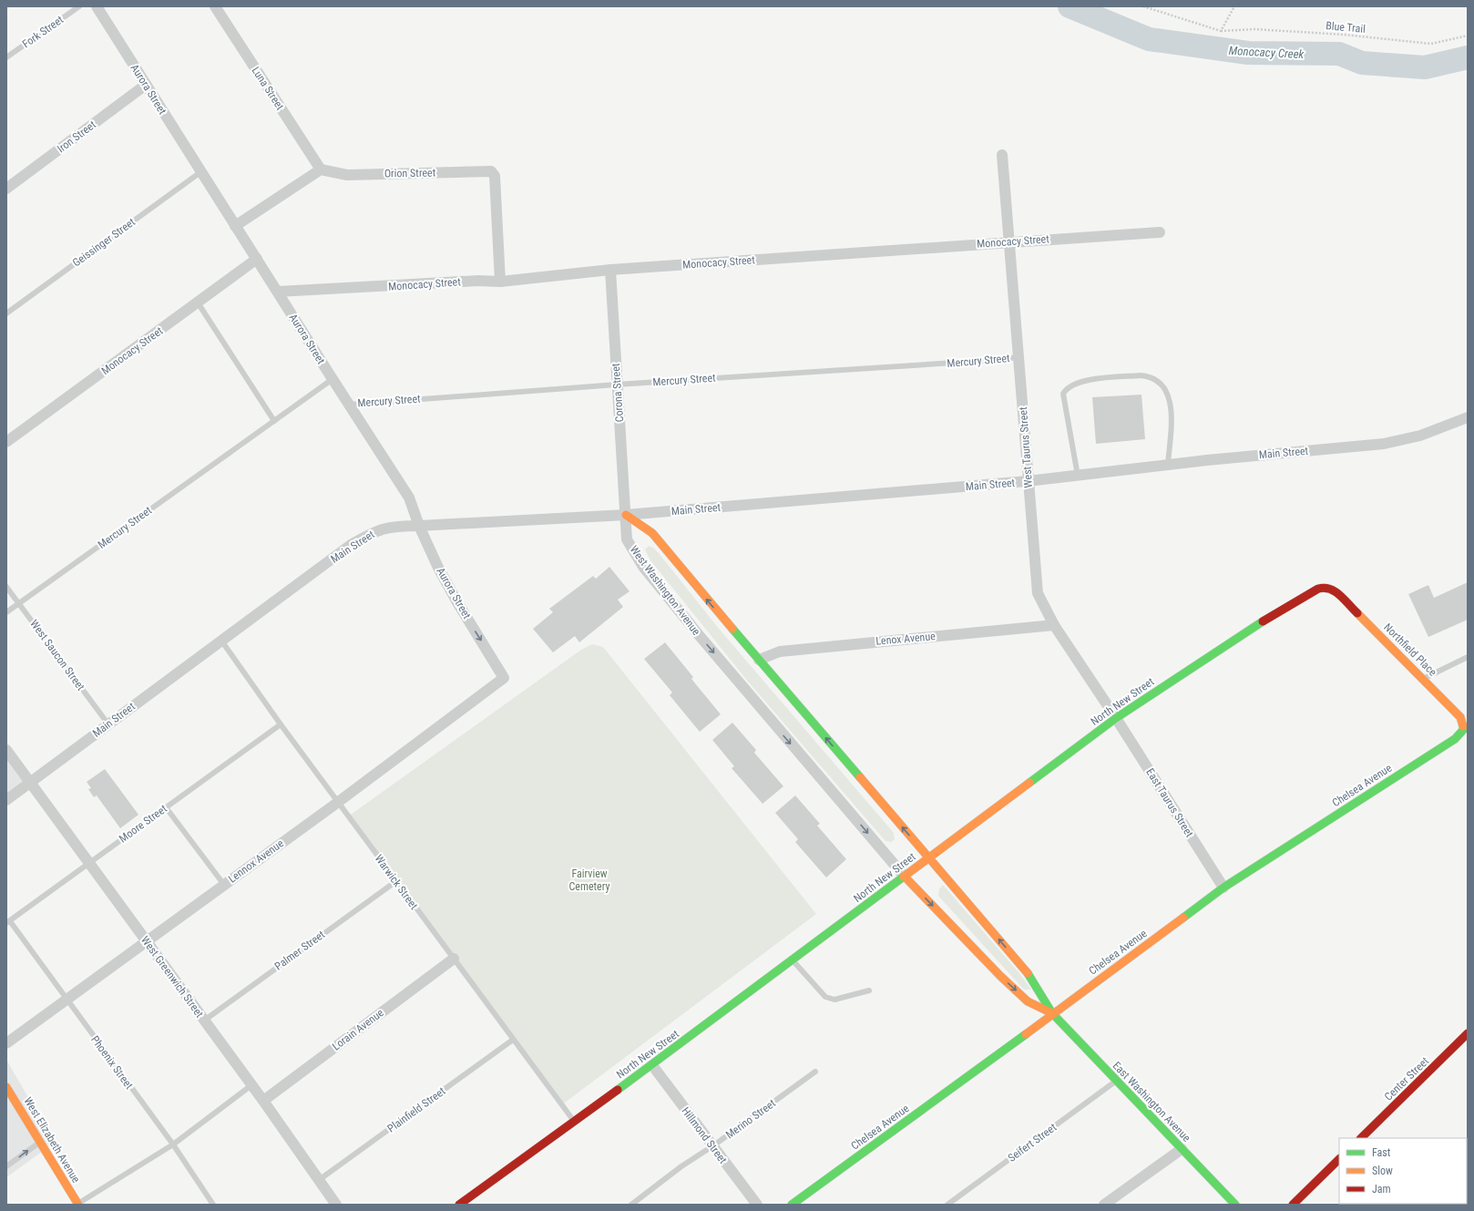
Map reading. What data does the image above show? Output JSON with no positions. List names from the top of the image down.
{
  "streets": {
    "street": [
      "Luna Street",
      "Aurora Street",
      "Iron Street",
      "Orion Street",
      "Monocacy Street",
      "Corona Street",
      "West Taurus Street",
      "Main Street",
      "West Washington Avenue",
      "Lenox Avenue",
      "Northfield Place",
      "North New Street",
      "Chelsea Avenue",
      "East Taurus Street",
      "Lennox Avenue",
      "West Greenwich Street",
      "Lorain Avenue",
      "Center Street",
      "East Washington Avenue",
      "Hillmond Street",
      "West Elizabeth Avenue"
    ],
    "lane": [
      "Fork Street",
      "Geissinger Street",
      "Mercury Street",
      "West Saucon Street",
      "Moore Street",
      "Warwick Street",
      "Palmer Street",
      "Phoenix Street",
      "Plainfield Street",
      "Merino Street",
      "Seifert Street"
    ],
    "path": ["Blue Trail"]
  },
  "crossings": [
    ["Luna Street", "Orion Street"],
    ["Aurora Street", "Iron Street"],
    ["Aurora Street", "Monocacy Street"],
    ["Aurora Street", "Geissinger Street"],
    ["Aurora Street", "Mercury Street"],
    ["Aurora Street", "Main Street"],
    ["Aurora Street", "Lennox Avenue"],
    ["Orion Street", "Monocacy Street"],
    ["Monocacy Street", "Corona Street"],
    ["Monocacy Street", "West Taurus Street"],
    ["Mercury Street", "Corona Street"],
    ["Mercury Street", "West Taurus Street"],
    ["Mercury Street", "West Saucon Street"],
    ["Corona Street", "Main Street"],
    ["Corona Street", "West Washington Avenue"],
    ["West Taurus Street", "Main Street"],
    ["West Taurus Street", "Lenox Avenue"],
    ["West Taurus Street", "North New Street"],
    ["West Taurus Street", "East Taurus Street"],
    ["Main Street", "West Washington Avenue"],
    ["Main Street", "West Saucon Street"],
    ["Main Street", "Warwick Street"],
    ["Main Street", "West Greenwich Street"],
    ["West Washington Avenue", "North New Street"],
    ["West Washington Avenue", "East Washington Avenue"],
    ["Northfield Place", "North New Street"],
    ["Northfield Place", "Chelsea Avenue"],
    ["North New Street", "East Taurus Street"],
    ["North New Street", "Warwick Street"],
    ["North New Street", "East Washington Avenue"],
    ["North New Street", "Hillmond Street"],
    ["Chelsea Avenue", "East Taurus Street"],
    ["Chelsea Avenue", "East Washington Avenue"],
    ["Moore Street", "Warwick Street"],
    ["Moore Street", "West Greenwich Street"],
    ["Moore Street", "Phoenix Street"],
    ["Lennox Avenue", "Warwick Street"],
    ["Lennox Avenue", "West Greenwich Street"],
    ["Lennox Avenue", "Phoenix Street"],
    ["Warwick Street", "Palmer Street"],
    ["Warwick Street", "Lorain Avenue"],
    ["Warwick Street", "Plainfield Street"],
    ["Palmer Street", "West Greenwich Street"],
    ["West Greenwich Street", "Lorain Avenue"],
    ["West Greenwich Street", "Plainfield Street"],
    ["East Washington Avenue", "Seifert Street"],
    ["Merino Street", "Hillmond Street"]
  ],
  "water": ["Monocacy Creek"],
  "parks": ["Fairview Cemetery"],
  "legend": ["Fast", "Slow", "Jam"]
}
